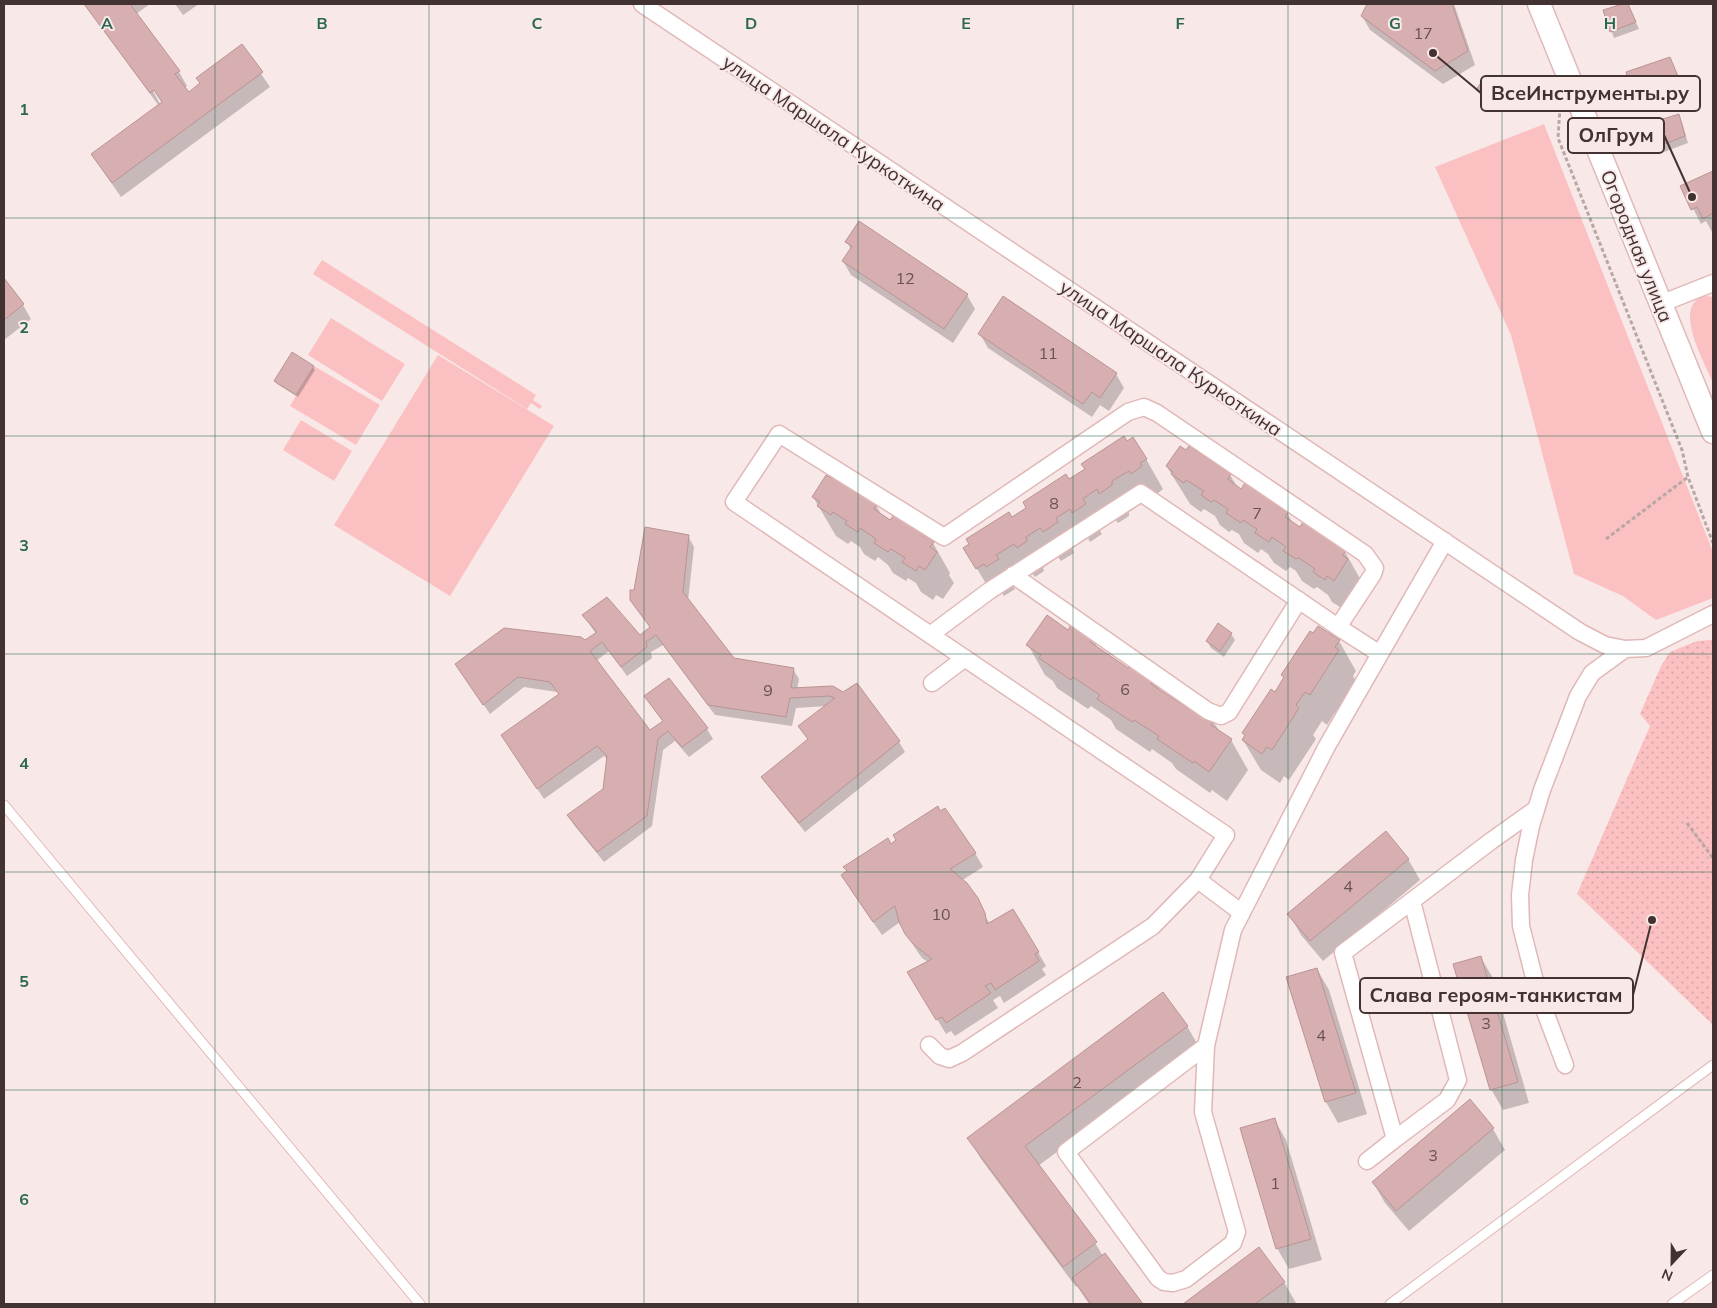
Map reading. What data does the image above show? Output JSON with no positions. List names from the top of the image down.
{
  "streets": {
    "main road": ["Огородная улица"],
    "street": ["улица Маршала Куркоткина"]
  },
  "places": ["ВсеИнструменты.ру", "ОлГрум", "Слава героям-танкистам"],
  "house_numbers": [
    "17",
    "12",
    "11",
    "8",
    "7",
    "6",
    "9",
    "4",
    "10",
    "3",
    "4",
    "2",
    "3",
    "1"
  ],
  "north": "bottom",
  "grid": {
    "columns": [
      "A",
      "B",
      "C",
      "D",
      "E",
      "F",
      "G",
      "H"
    ],
    "rows": [
      "1",
      "2",
      "3",
      "4",
      "5",
      "6"
    ]
  }
}
